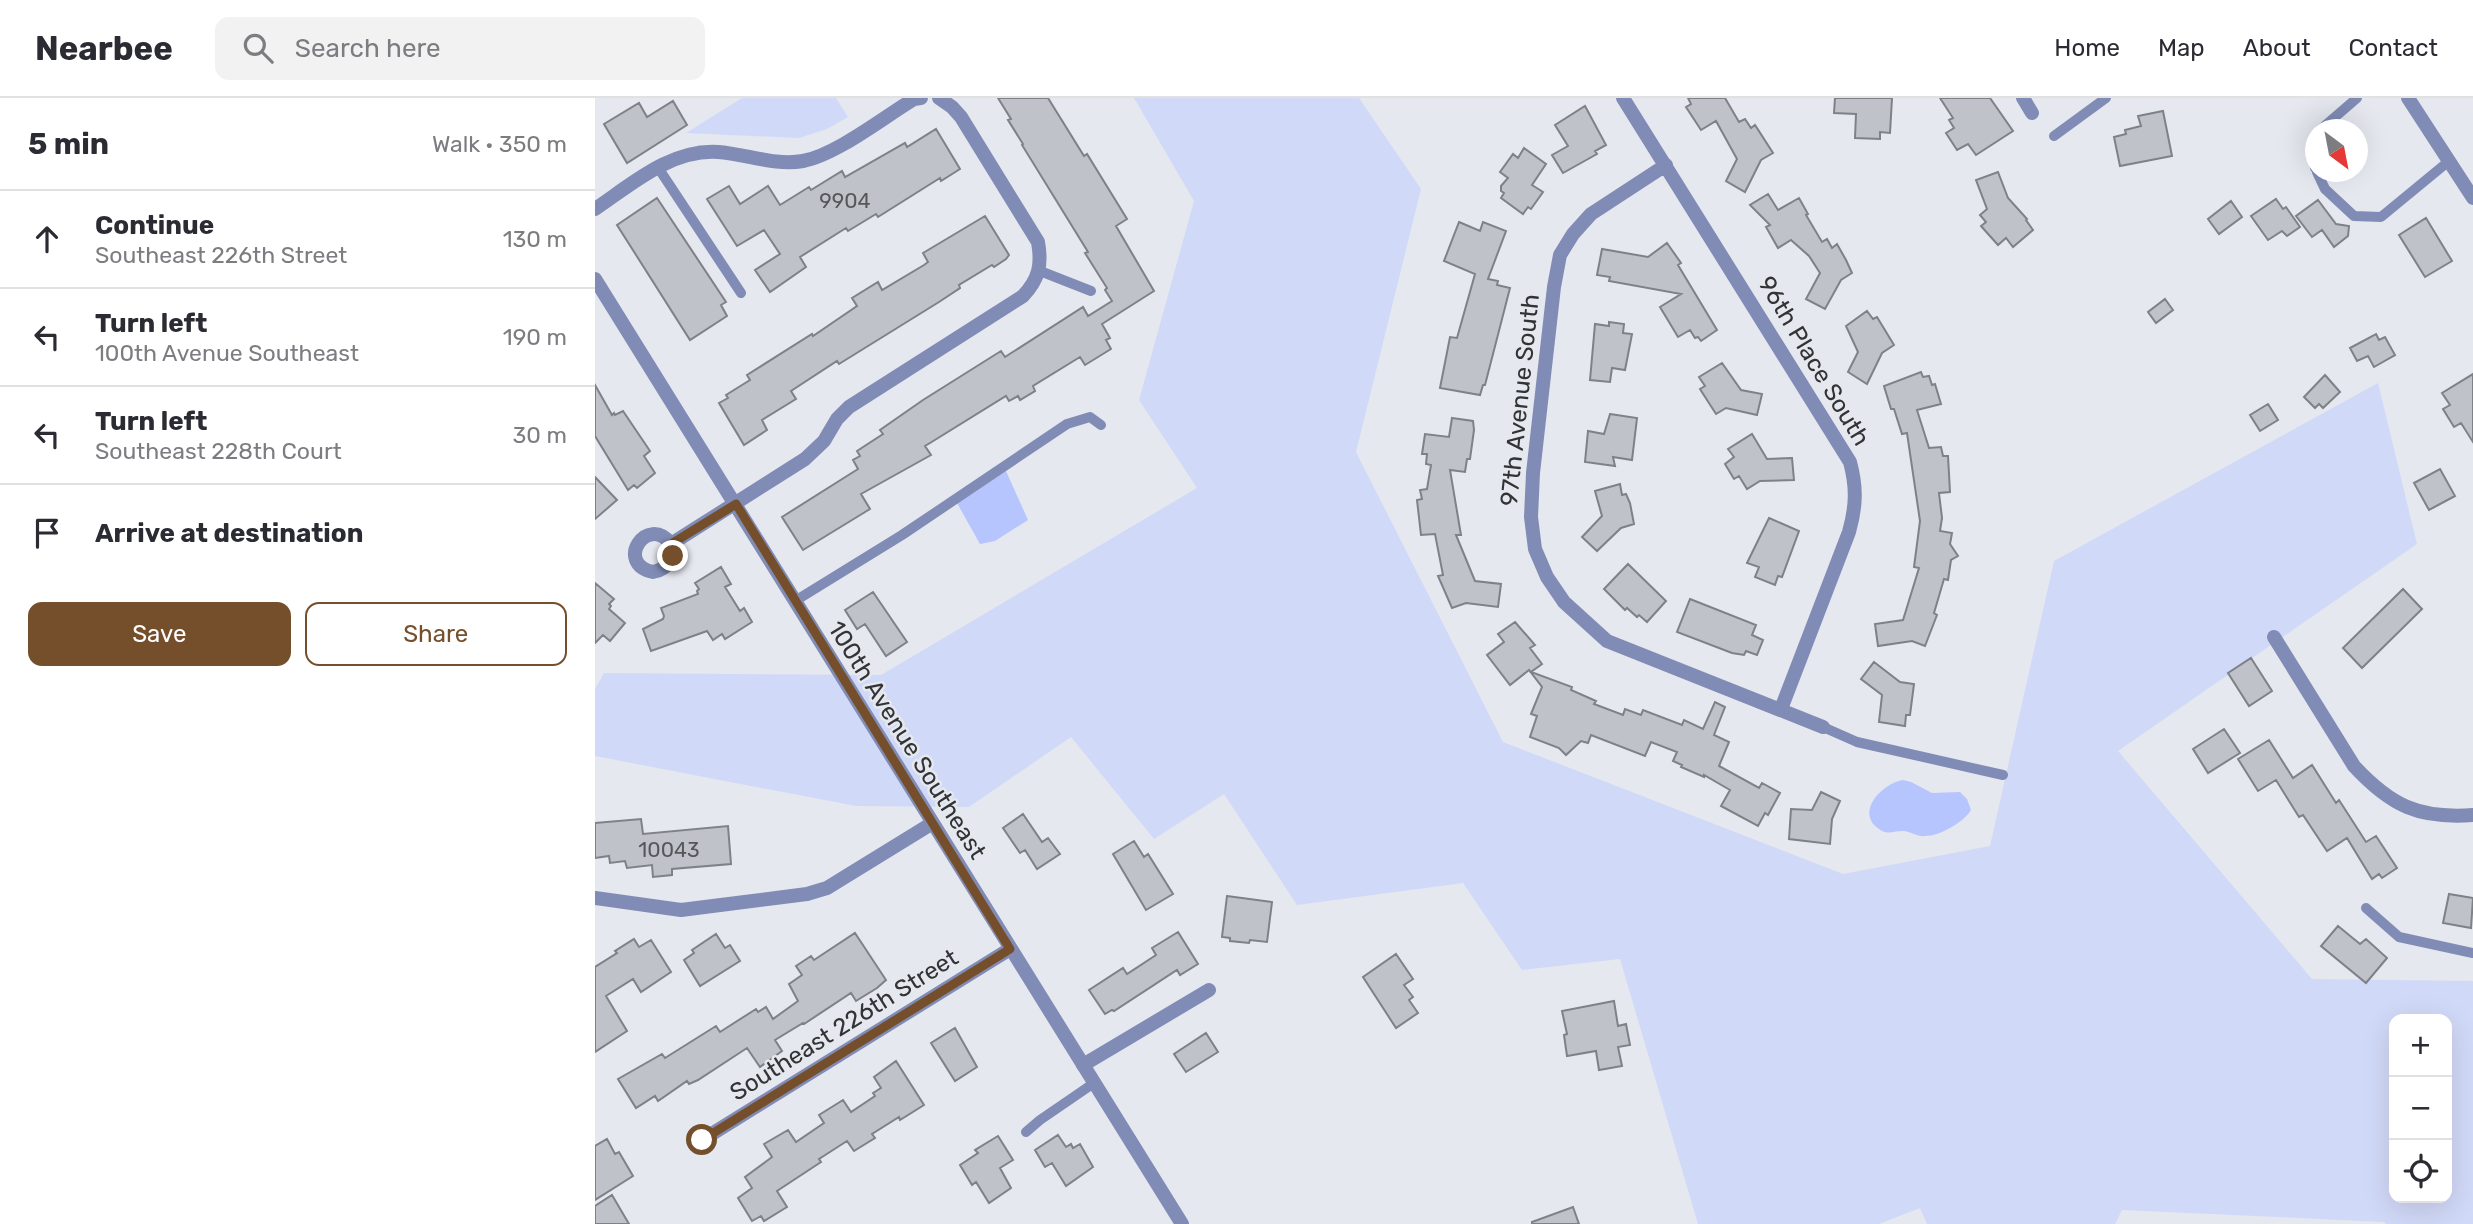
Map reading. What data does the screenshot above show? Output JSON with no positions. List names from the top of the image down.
{
  "streets": {
    "street": [
      "96th Place South",
      "97th Avenue South",
      "100th Avenue Southeast",
      "Southeast 226th Street"
    ]
  },
  "crossings": [
    ["96th Place South", "97th Avenue South"],
    ["100th Avenue Southeast", "Southeast 226th Street"]
  ],
  "house_numbers": ["9904", "10043"],
  "north": "bottom right",
  "page": {
    "header": "Nearbee",
    "search": "Search here",
    "nav": [
      "Home",
      "Map",
      "About",
      "Contact"
    ],
    "heading": ["5 min", "Walk · 350 m"],
    "list": [
      ["Continue", "Southeast 226th Street", "130 m"],
      ["Turn left", "100th Avenue Southeast", "190 m"],
      ["Turn left", "Southeast 228th Court", "30 m"],
      "Arrive at destination"
    ],
    "buttons": ["Save", "Share"],
    "map_buttons": ["+", "−"]
  }
}
